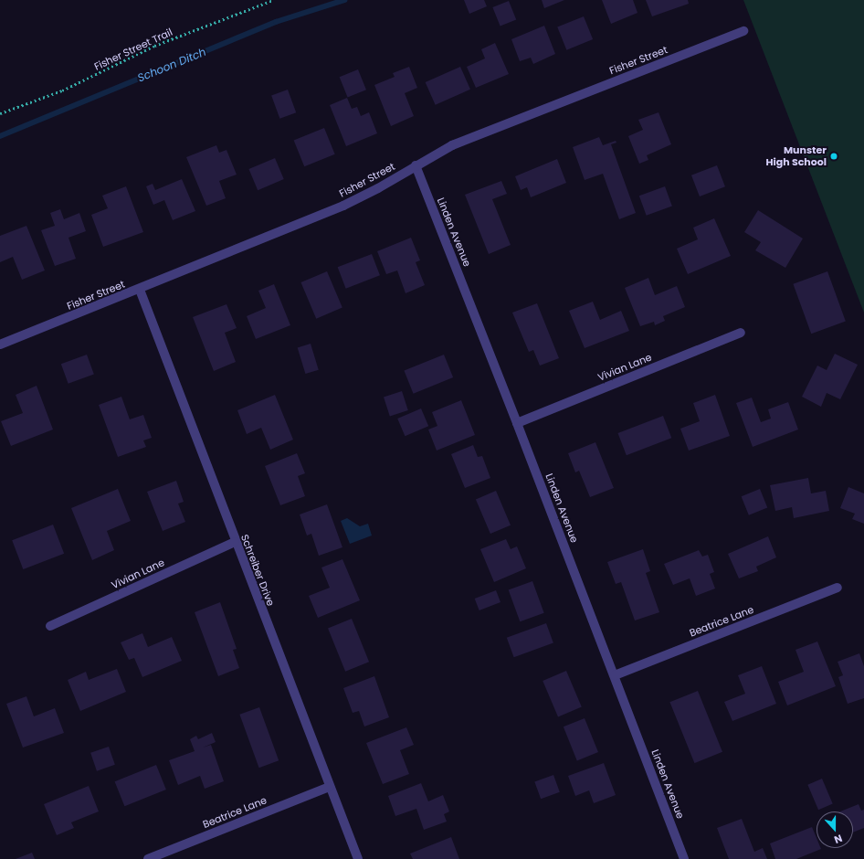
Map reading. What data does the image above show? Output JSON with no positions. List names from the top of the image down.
{
  "streets": {
    "street": [
      "Fisher Street",
      "Linden Avenue",
      "Vivian Lane",
      "Schreiber Drive",
      "Beatrice Lane"
    ],
    "path": ["Fisher Street Trail"]
  },
  "crossings": [
    ["Fisher Street", "Linden Avenue"],
    ["Fisher Street", "Schreiber Drive"],
    ["Linden Avenue", "Vivian Lane"],
    ["Linden Avenue", "Beatrice Lane"],
    ["Vivian Lane", "Schreiber Drive"],
    ["Schreiber Drive", "Beatrice Lane"]
  ],
  "water": ["Schoon Ditch"],
  "places": ["Munster High School"],
  "north": "bottom"
}
